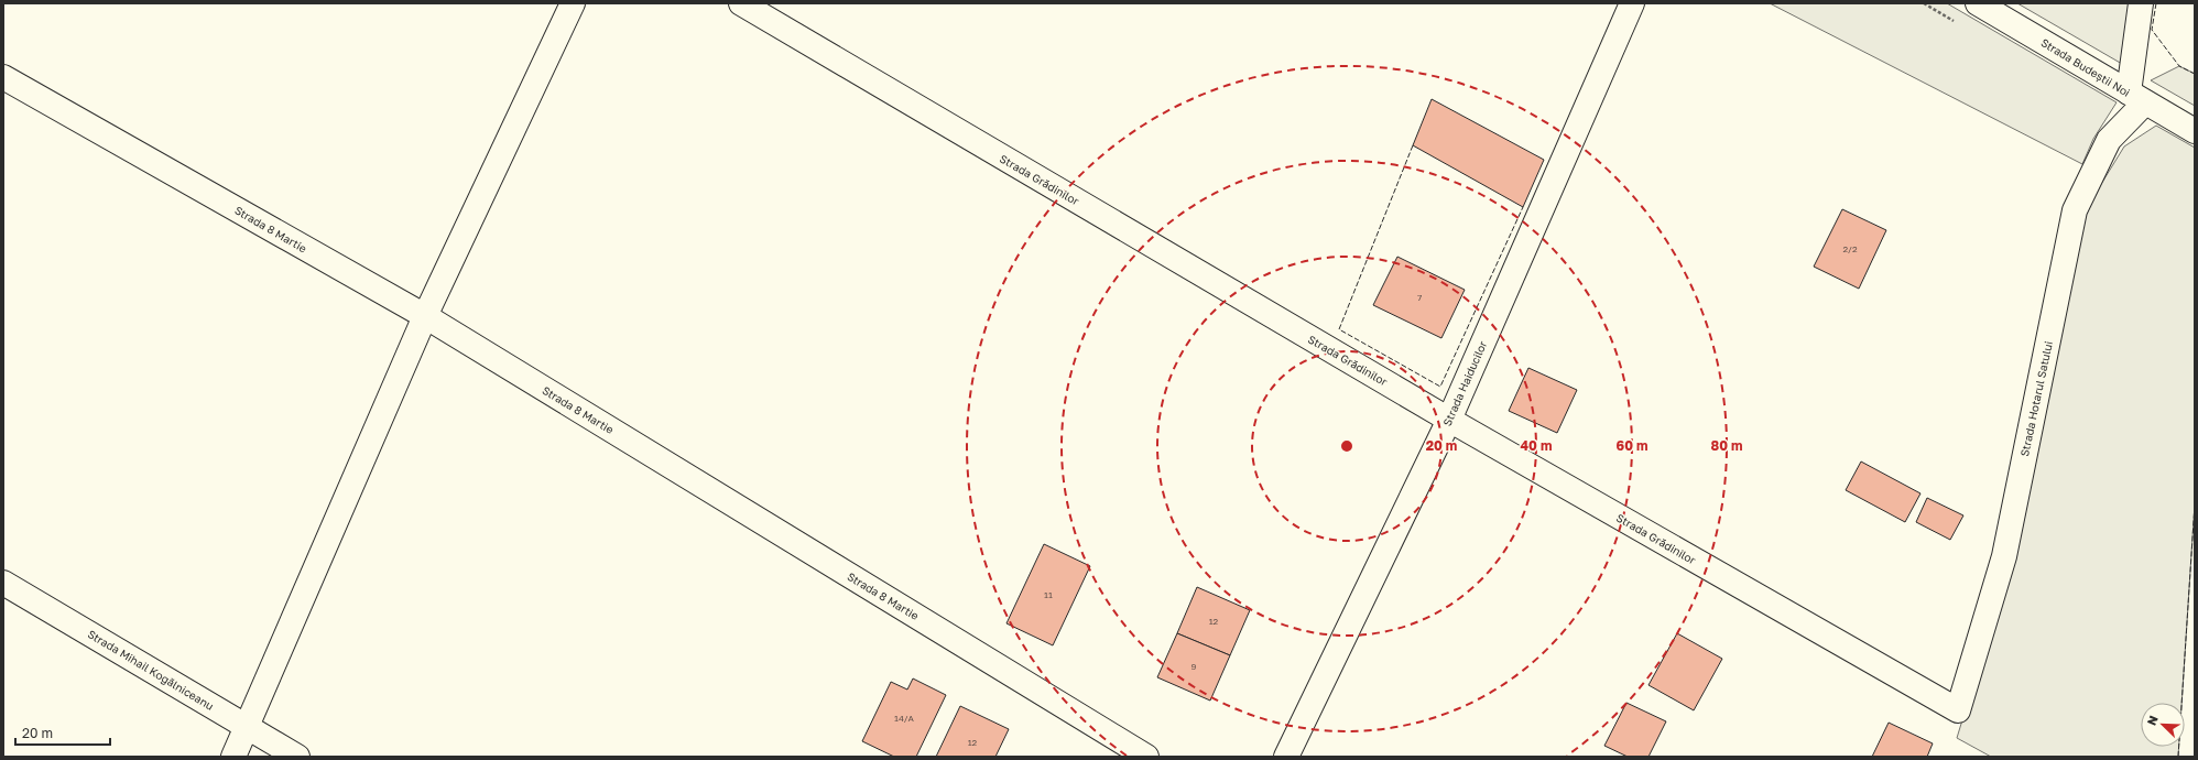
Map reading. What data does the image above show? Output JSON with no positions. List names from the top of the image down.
{
  "streets": {
    "street": [
      "Strada Budeștii Noi",
      "Strada Grădinilor",
      "Strada 8 Martie",
      "Strada Haiducilor",
      "Strada Hotarul Satului",
      "Strada Mihail Kogălniceanu"
    ]
  },
  "crossings": [
    ["Strada Budeștii Noi", "Strada Hotarul Satului"],
    ["Strada Grădinilor", "Strada Haiducilor"],
    ["Strada Grădinilor", "Strada Hotarul Satului"]
  ],
  "house_numbers": [
    "2/2",
    "7",
    "11",
    "12",
    "9",
    "14/A",
    "12"
  ],
  "scale_bar": "20 m",
  "north": "top left",
  "rings": [
    "20 m",
    "40 m",
    "60 m",
    "80 m"
  ]
}
